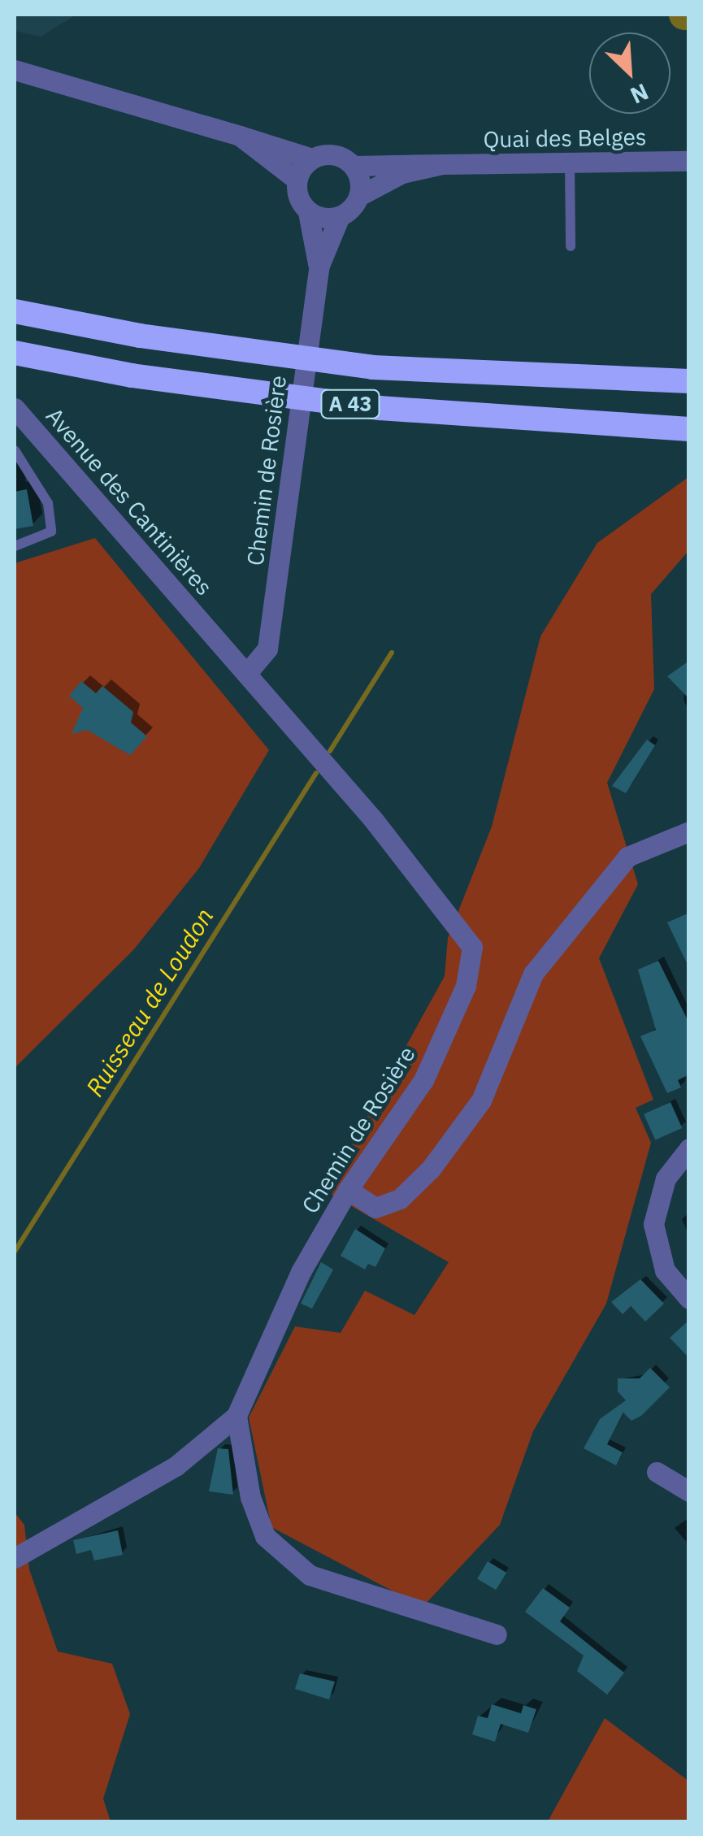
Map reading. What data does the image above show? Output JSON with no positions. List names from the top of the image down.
{
  "streets": {
    "highway": ["A 43"],
    "street": ["Quai des Belges", "Chemin de Rosière", "Avenue des Cantinières"]
  },
  "crossings": [
    ["Quai des Belges", "Chemin de Rosière"],
    ["Chemin de Rosière", "Avenue des Cantinières"]
  ],
  "water": ["Ruisseau de Loudon"],
  "north": "bottom right"
}
